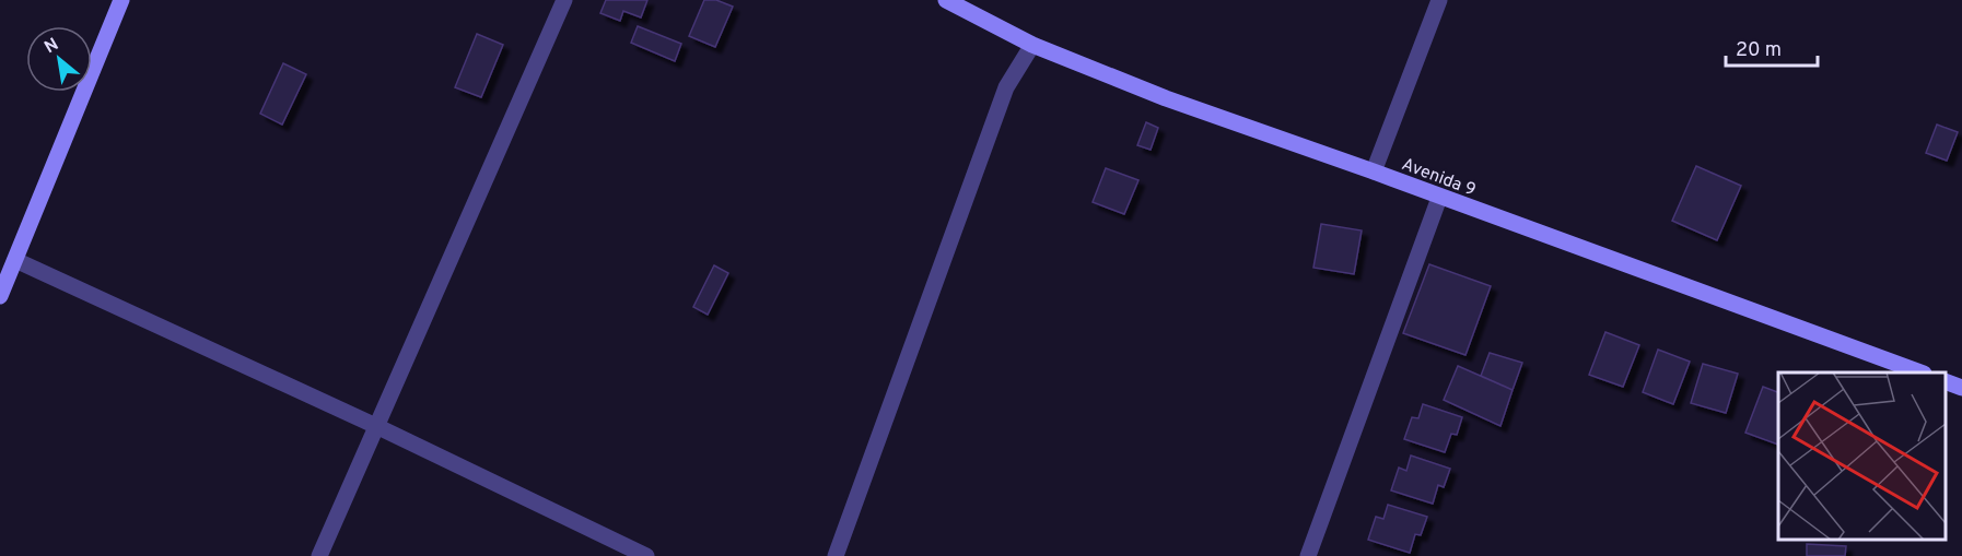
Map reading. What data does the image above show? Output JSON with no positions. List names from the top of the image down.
{
  "streets": {
    "main road": ["Avenida 9"]
  },
  "scale_bar": "20 m",
  "north": "top left"
}
